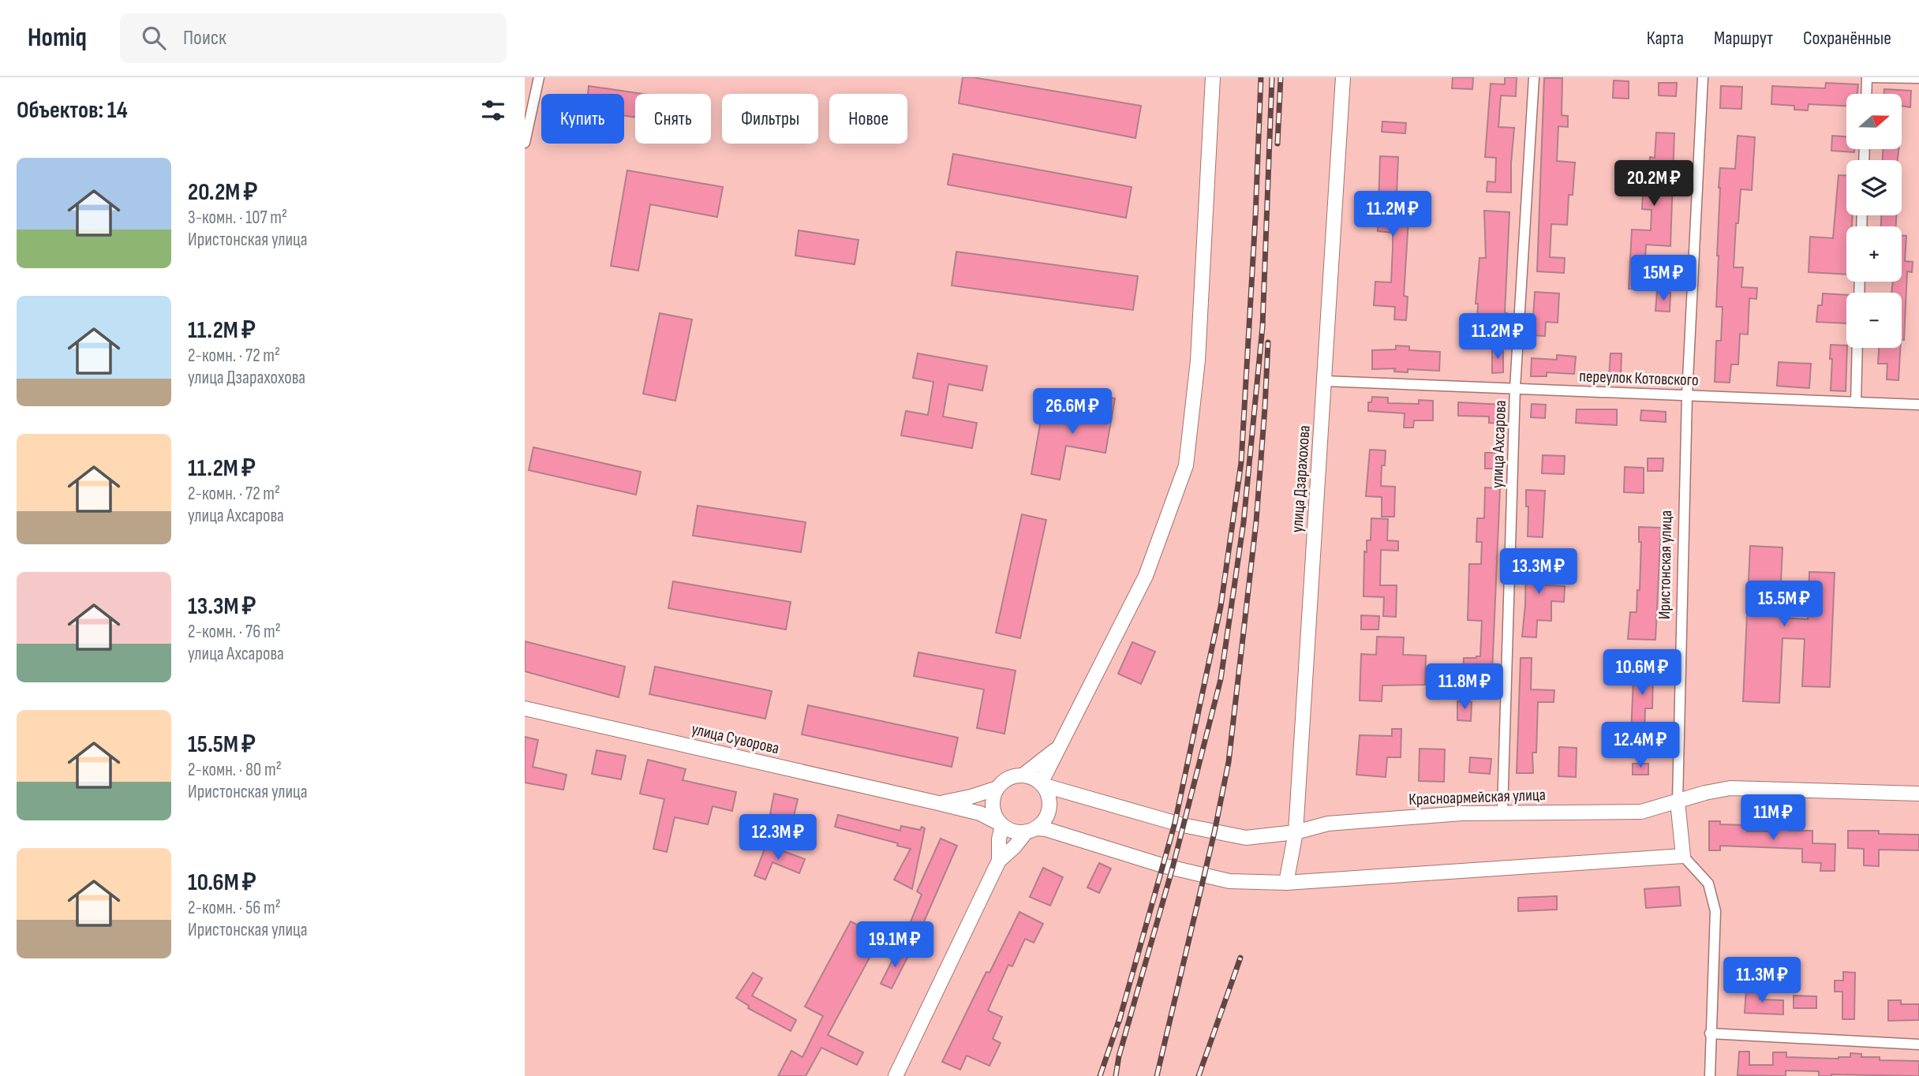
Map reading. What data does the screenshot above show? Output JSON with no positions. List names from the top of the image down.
{
  "streets": {
    "street": [
      "переулок Котовского",
      "улица Ахсарова",
      "улица Дзарахохова",
      "Иристонская улица",
      "улица Суворова",
      "Красноармейская улица"
    ]
  },
  "crossings": [
    ["переулок Котовского", "улица Ахсарова"],
    ["переулок Котовского", "улица Дзарахохова"],
    ["переулок Котовского", "Иристонская улица"],
    ["улица Ахсарова", "Красноармейская улица"],
    ["улица Дзарахохова", "Красноармейская улица"],
    ["Иристонская улица", "Красноармейская улица"],
    ["улица Суворова", "Красноармейская улица"]
  ],
  "north": "right",
  "page": {
    "header": "Homiq",
    "search": "Поиск",
    "nav": ["Карта", "Маршрут", "Сохранённые"],
    "heading": "Объектов: 14",
    "map_buttons": ["+", "−"],
    "chip": [
      "Купить",
      "Снять",
      "Фильтры",
      "Новое"
    ],
    "list": [
      {
        "name": "20.2M ₽",
        "note": "3-комн. · 107 m² · Иристонская улица"
      },
      {
        "name": "11.2M ₽",
        "note": "2-комн. · 72 m² · улица Дзарахохова"
      },
      {
        "name": "11.2M ₽",
        "note": "2-комн. · 72 m² · улица Ахсарова"
      },
      {
        "name": "13.3M ₽",
        "note": "2-комн. · 76 m² · улица Ахсарова"
      },
      {
        "name": "15.5M ₽",
        "note": "2-комн. · 80 m² · Иристонская улица"
      },
      {
        "name": "10.6M ₽",
        "note": "2-комн. · 56 m² · Иристонская улица"
      }
    ],
    "price": [
      "20.2M ₽",
      "11.2M ₽",
      "15M ₽",
      "11.2M ₽",
      "26.6M ₽",
      "13.3M ₽",
      "15.5M ₽",
      "10.6M ₽",
      "11.8M ₽",
      "12.4M ₽",
      "11M ₽",
      "12.3M ₽",
      "19.1M ₽",
      "11.3M ₽"
    ]
  }
}
